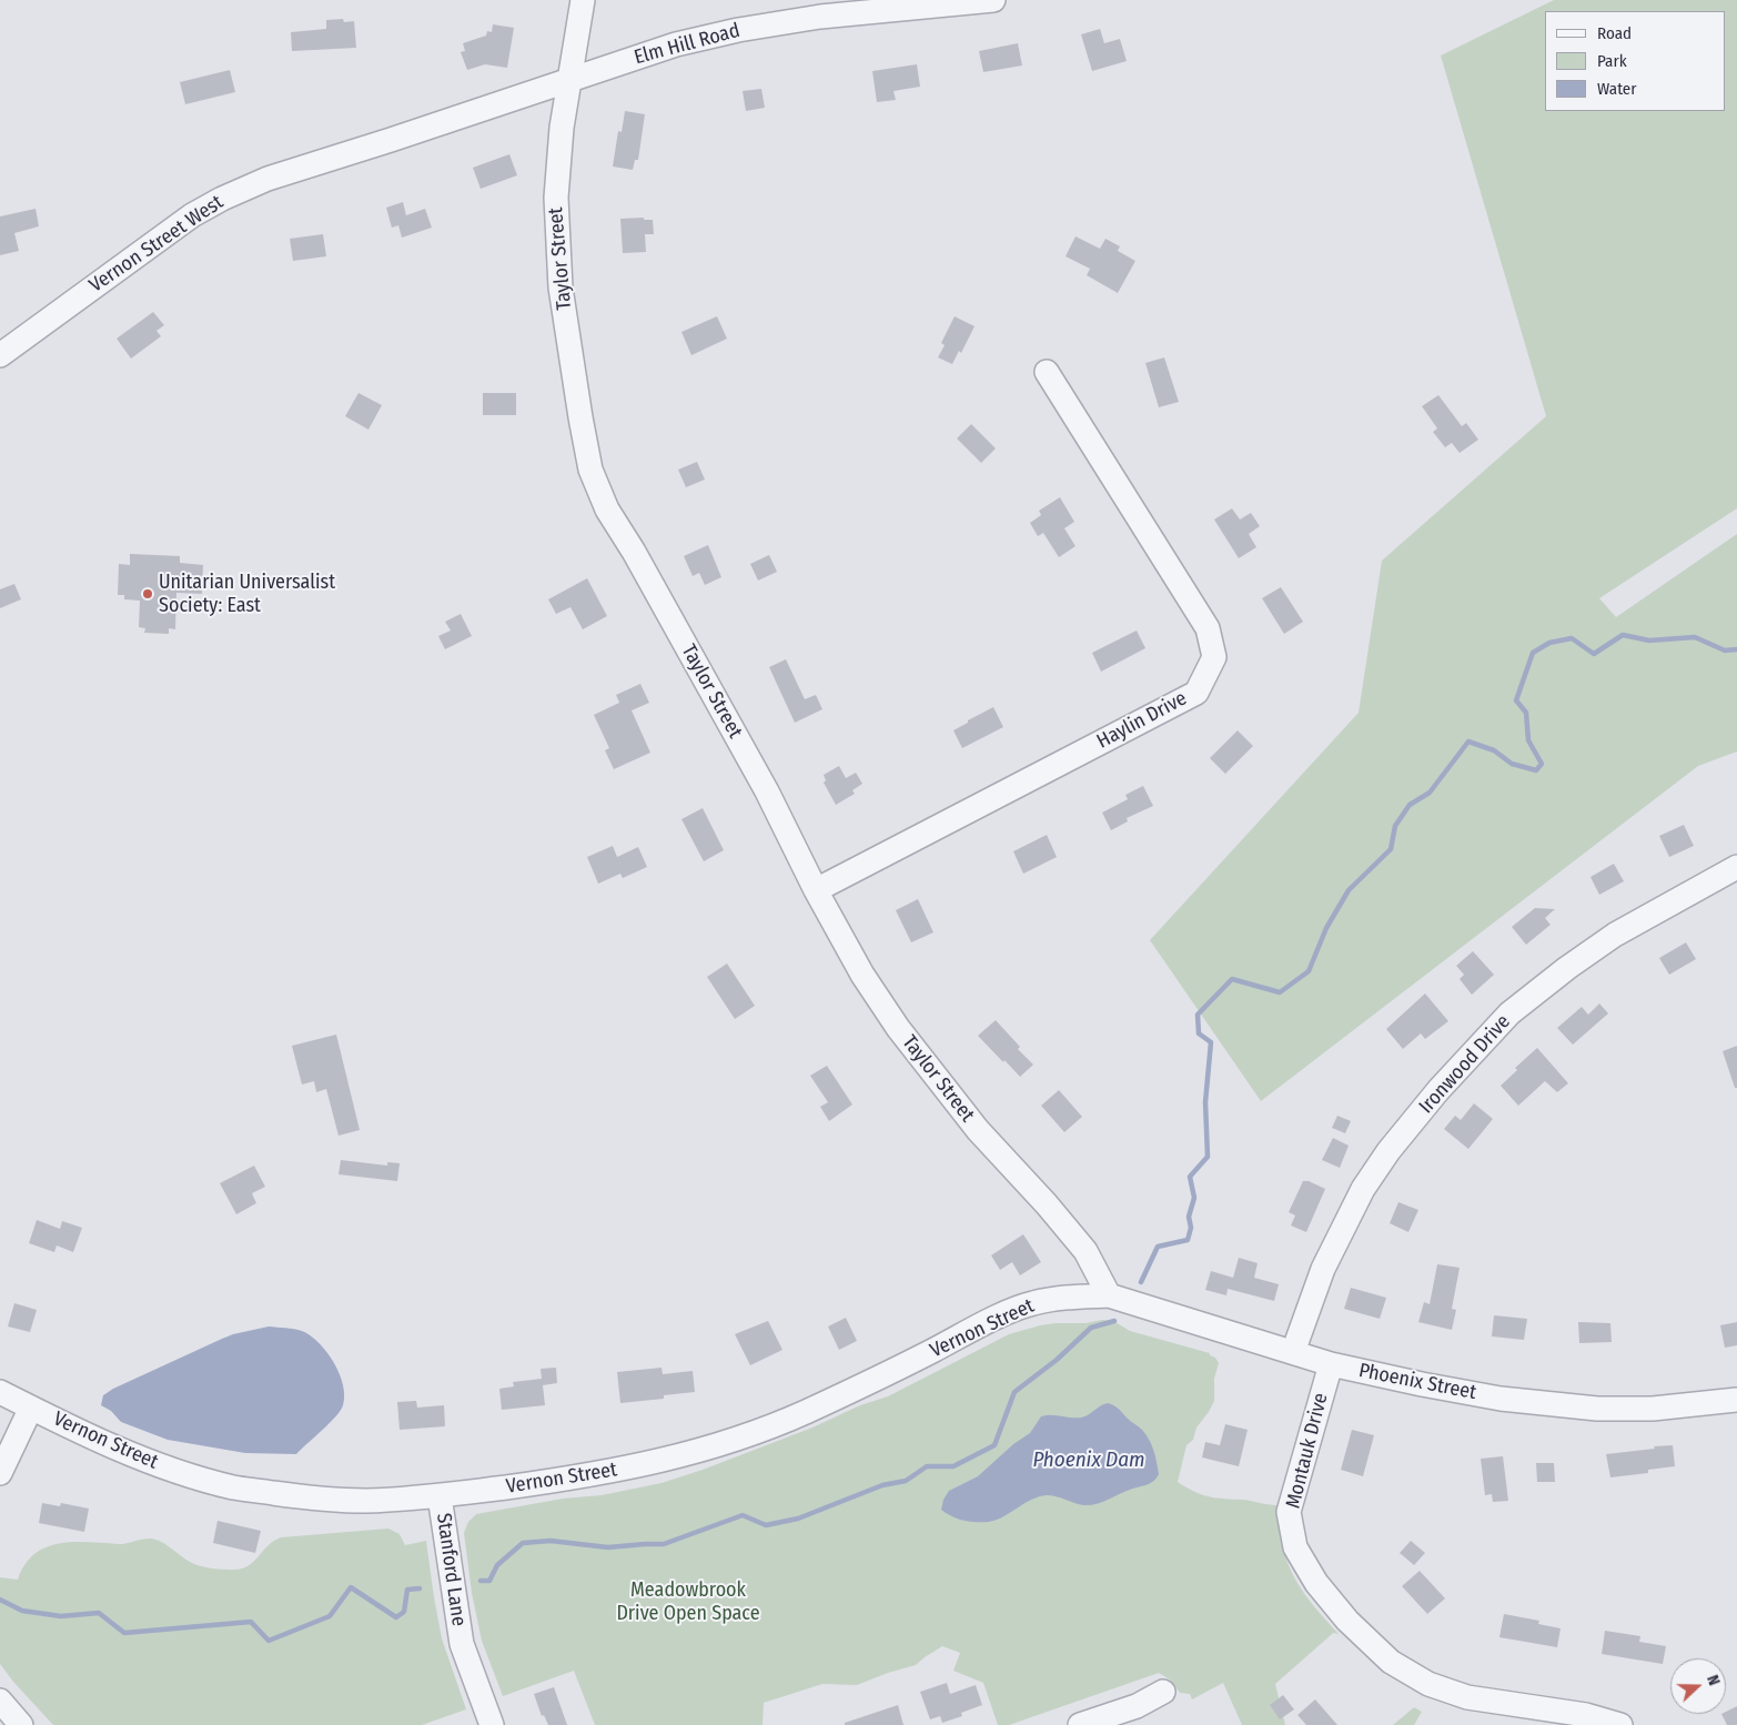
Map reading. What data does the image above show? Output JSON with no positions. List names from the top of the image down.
{
  "streets": {
    "street": [
      "Elm Hill Road",
      "Vernon Street West",
      "Taylor Street",
      "Haylin Drive",
      "Ironwood Drive",
      "Vernon Street",
      "Phoenix Street",
      "Montauk Drive",
      "Stanford Lane"
    ]
  },
  "crossings": [
    ["Elm Hill Road", "Vernon Street West"],
    ["Elm Hill Road", "Taylor Street"],
    ["Taylor Street", "Haylin Drive"],
    ["Taylor Street", "Vernon Street"],
    ["Taylor Street", "Phoenix Street"],
    ["Ironwood Drive", "Phoenix Street"],
    ["Vernon Street", "Phoenix Street"],
    ["Vernon Street", "Stanford Lane"],
    ["Phoenix Street", "Montauk Drive"]
  ],
  "water": ["Phoenix Dam"],
  "parks": ["Meadowbrook Drive Open Space"],
  "places": ["Unitarian Universalist Society: East"],
  "legend": ["Road", "Park", "Water"],
  "north": "right"
}
